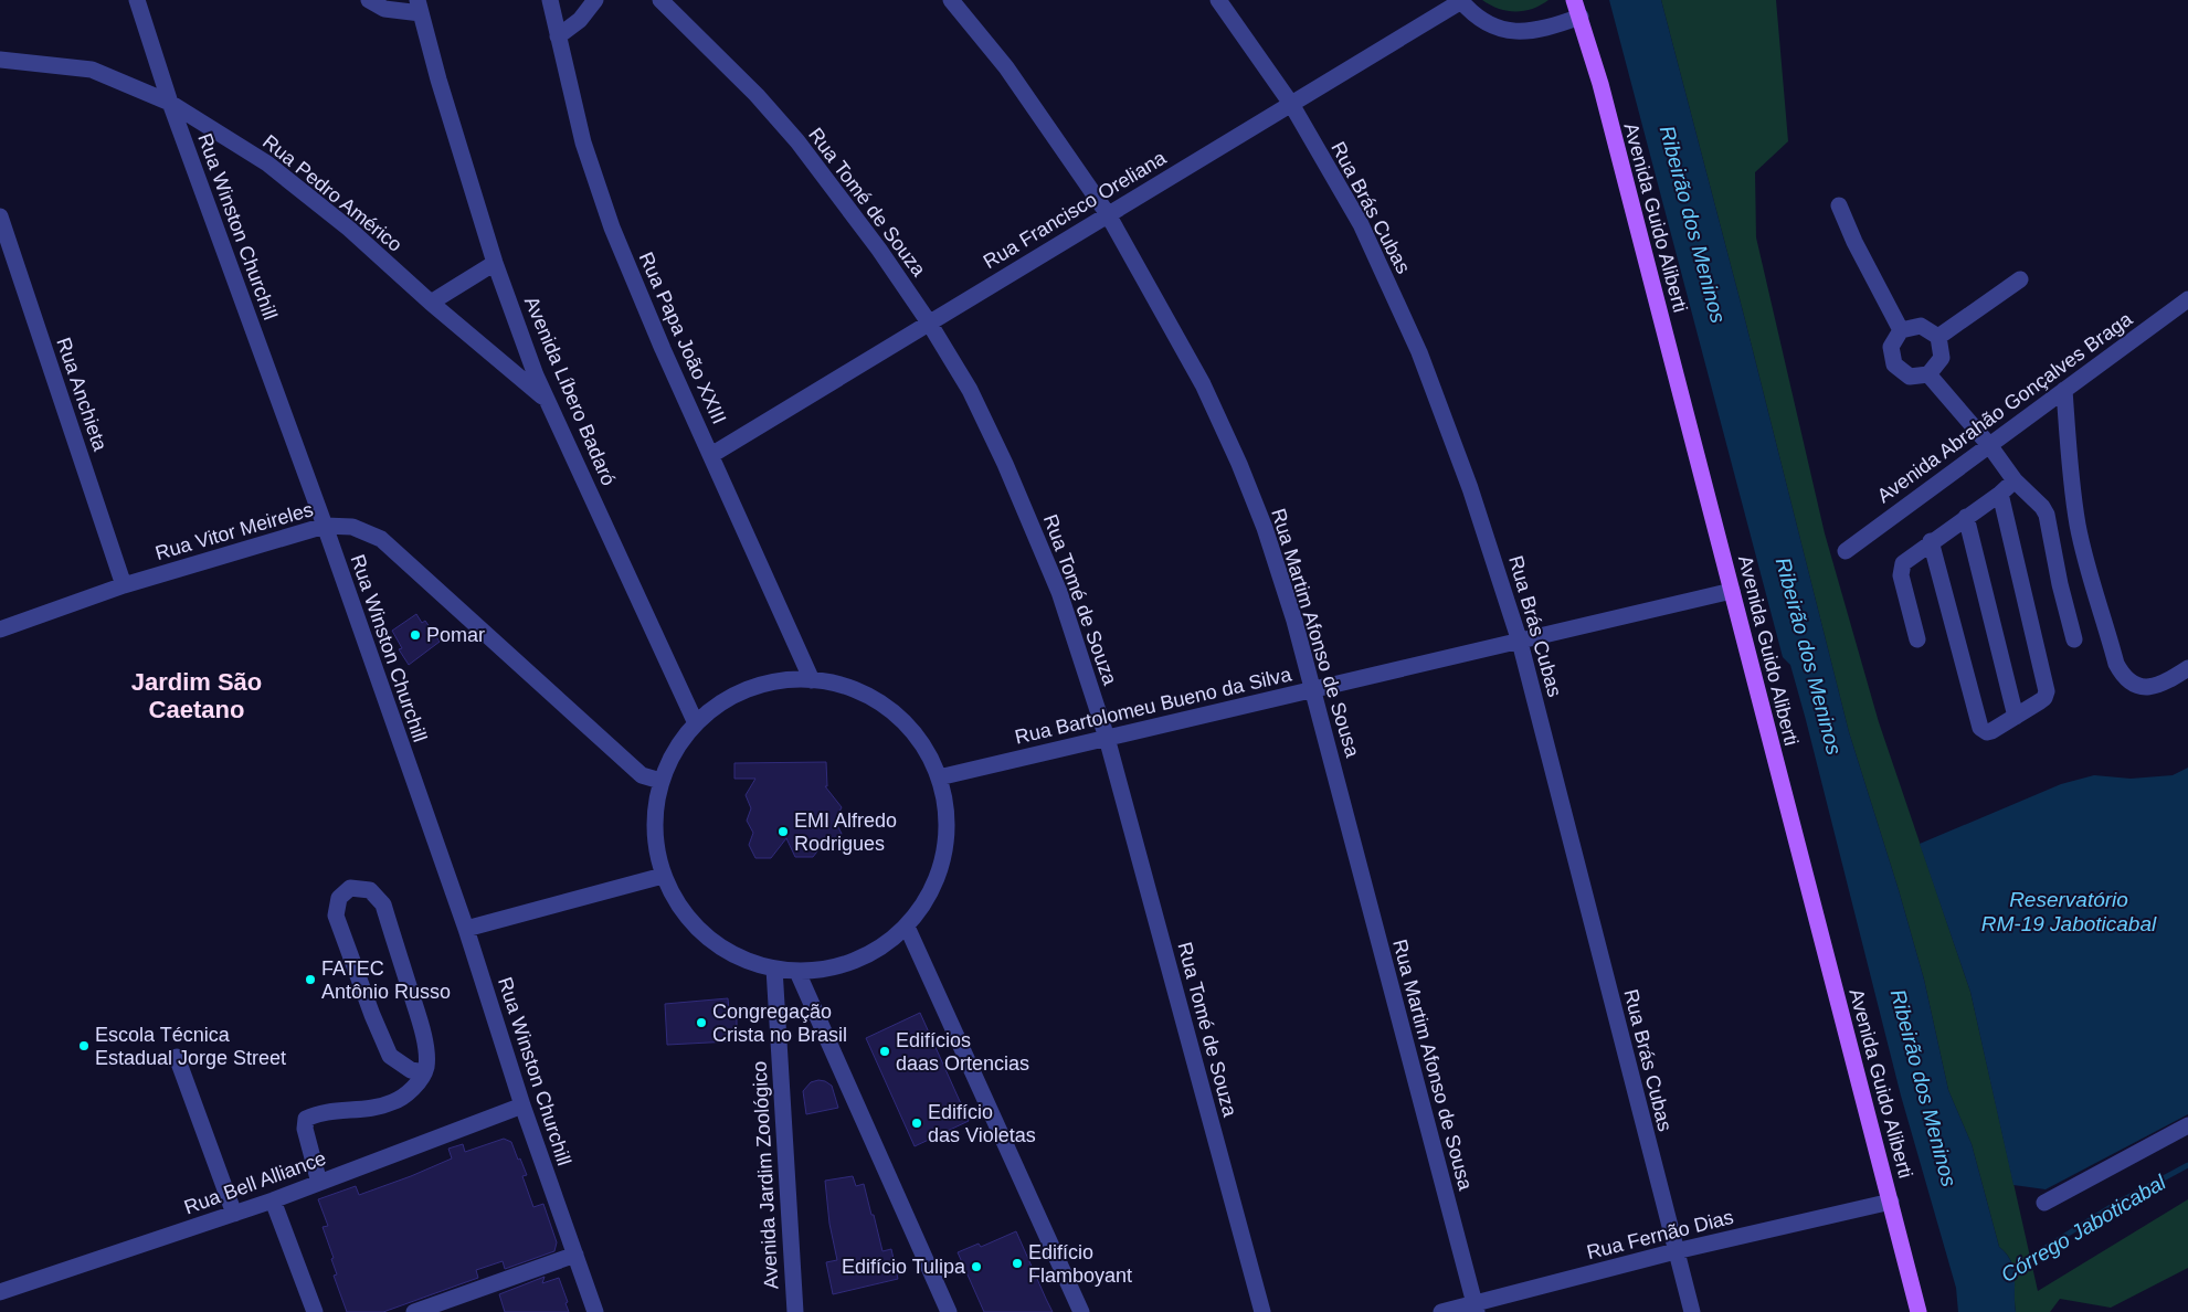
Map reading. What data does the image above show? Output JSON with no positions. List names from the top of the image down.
{
  "streets": {
    "main road": ["Avenida Guido Aliberti"],
    "street": [
      "Rua Pedro Américo",
      "Rua Tomé de Souza",
      "Rua Brás Cubas",
      "Rua Francisco Oreliana",
      "Rua Winston Churchill",
      "Rua Papa João XXIII",
      "Avenida Líbero Badaró",
      "Rua Anchieta",
      "Avenida Abrahão Gonçalves Braga",
      "Rua Vitor Meireles",
      "Rua Martim Afonso de Sousa",
      "Rua Bartolomeu Bueno da Silva",
      "Avenida Jardim Zoológico",
      "Rua Bell Alliance",
      "Rua Fernão Dias"
    ]
  },
  "crossings": [
    ["Rua Pedro Américo", "Rua Winston Churchill"],
    ["Rua Pedro Américo", "Avenida Líbero Badaró"],
    ["Rua Tomé de Souza", "Rua Francisco Oreliana"],
    ["Rua Tomé de Souza", "Rua Bartolomeu Bueno da Silva"],
    ["Rua Brás Cubas", "Rua Francisco Oreliana"],
    ["Rua Brás Cubas", "Rua Bartolomeu Bueno da Silva"],
    ["Rua Brás Cubas", "Rua Fernão Dias"],
    ["Rua Francisco Oreliana", "Avenida Guido Aliberti"],
    ["Rua Francisco Oreliana", "Rua Papa João XXIII"],
    ["Rua Francisco Oreliana", "Rua Martim Afonso de Sousa"],
    ["Avenida Guido Aliberti", "Rua Bartolomeu Bueno da Silva"],
    ["Avenida Guido Aliberti", "Rua Fernão Dias"],
    ["Rua Winston Churchill", "Rua Vitor Meireles"],
    ["Rua Winston Churchill", "Rua Bell Alliance"],
    ["Rua Anchieta", "Rua Vitor Meireles"],
    ["Rua Martim Afonso de Sousa", "Rua Bartolomeu Bueno da Silva"],
    ["Rua Martim Afonso de Sousa", "Rua Fernão Dias"]
  ],
  "districts": ["Jardim São Caetano"],
  "water": ["Ribeirão dos Meninos", "Reservatório RM-19 Jaboticabal", "Córrego Jaboticabal"],
  "places": [
    "Pomar",
    "EMI Alfredo Rodrigues",
    "FATEC Antônio Russo",
    "Congregação Crista no Brasil",
    "Escola Técnica Estadual Jorge Street",
    "Edifícios daas Ortencias",
    "Edifício das Violetas",
    "Edifício Flamboyant",
    "Edifício Tulipa"
  ]
}
